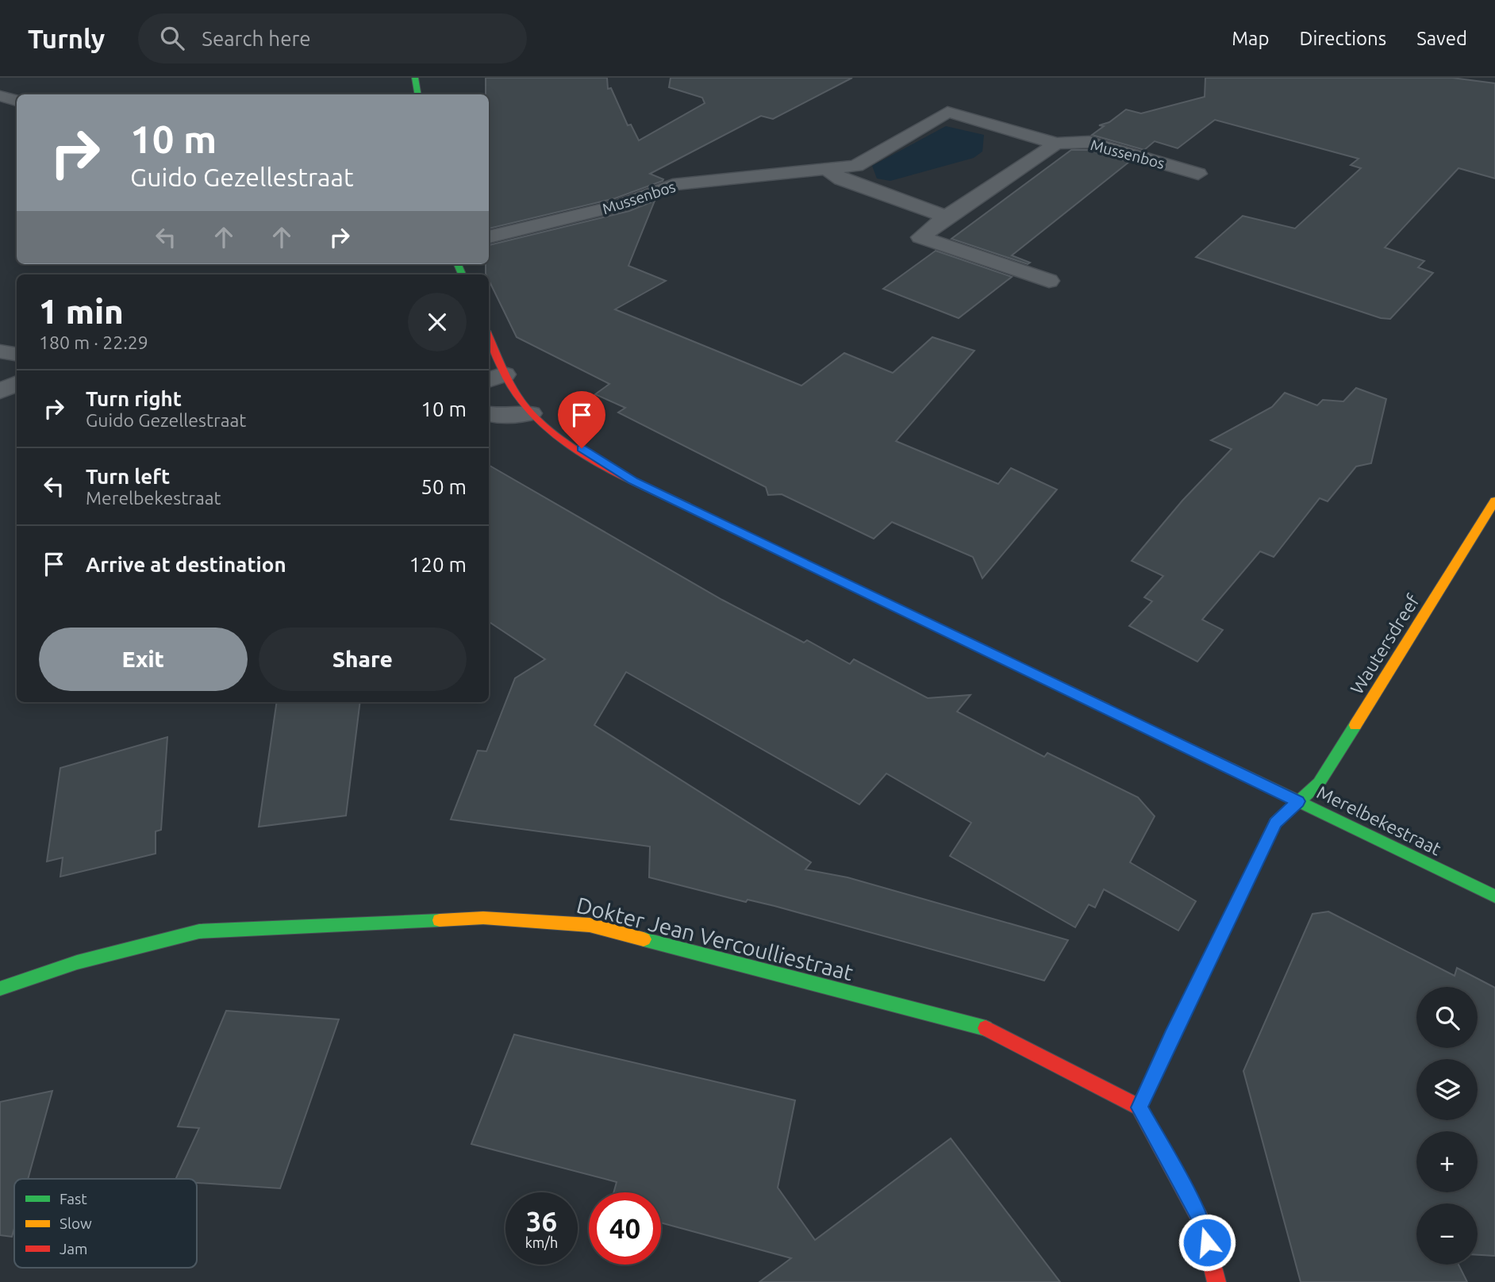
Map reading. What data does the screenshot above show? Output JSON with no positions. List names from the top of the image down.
{
  "streets": {
    "street": [
      "Mussenbos",
      "Wautersdreef",
      "Merelbekestraat",
      "Dokter Jean Vercoulliestraat"
    ]
  },
  "crossings": [
    ["Wautersdreef", "Merelbekestraat"],
    ["Wautersdreef", "Dokter Jean Vercoulliestraat"]
  ],
  "legend": ["Fast", "Slow", "Jam"],
  "page": {
    "header": "Turnly",
    "search": "Search here",
    "nav": ["Map", "Directions", "Saved"],
    "turn": ["10 m", "Guido Gezellestraat"],
    "heading": ["1 min", "180 m · 22:29"],
    "list": [
      {
        "name": "Turn right",
        "note": "Guido Gezellestraat",
        "value": "10 m"
      },
      {
        "name": "Turn left",
        "note": "Merelbekestraat",
        "value": "50 m"
      },
      {
        "name": "Arrive at destination",
        "value": "120 m"
      }
    ],
    "buttons": ["Exit", "Share"],
    "map_buttons": ["+", "−"],
    "speed": "36 km/h",
    "limit": "40"
  }
}
